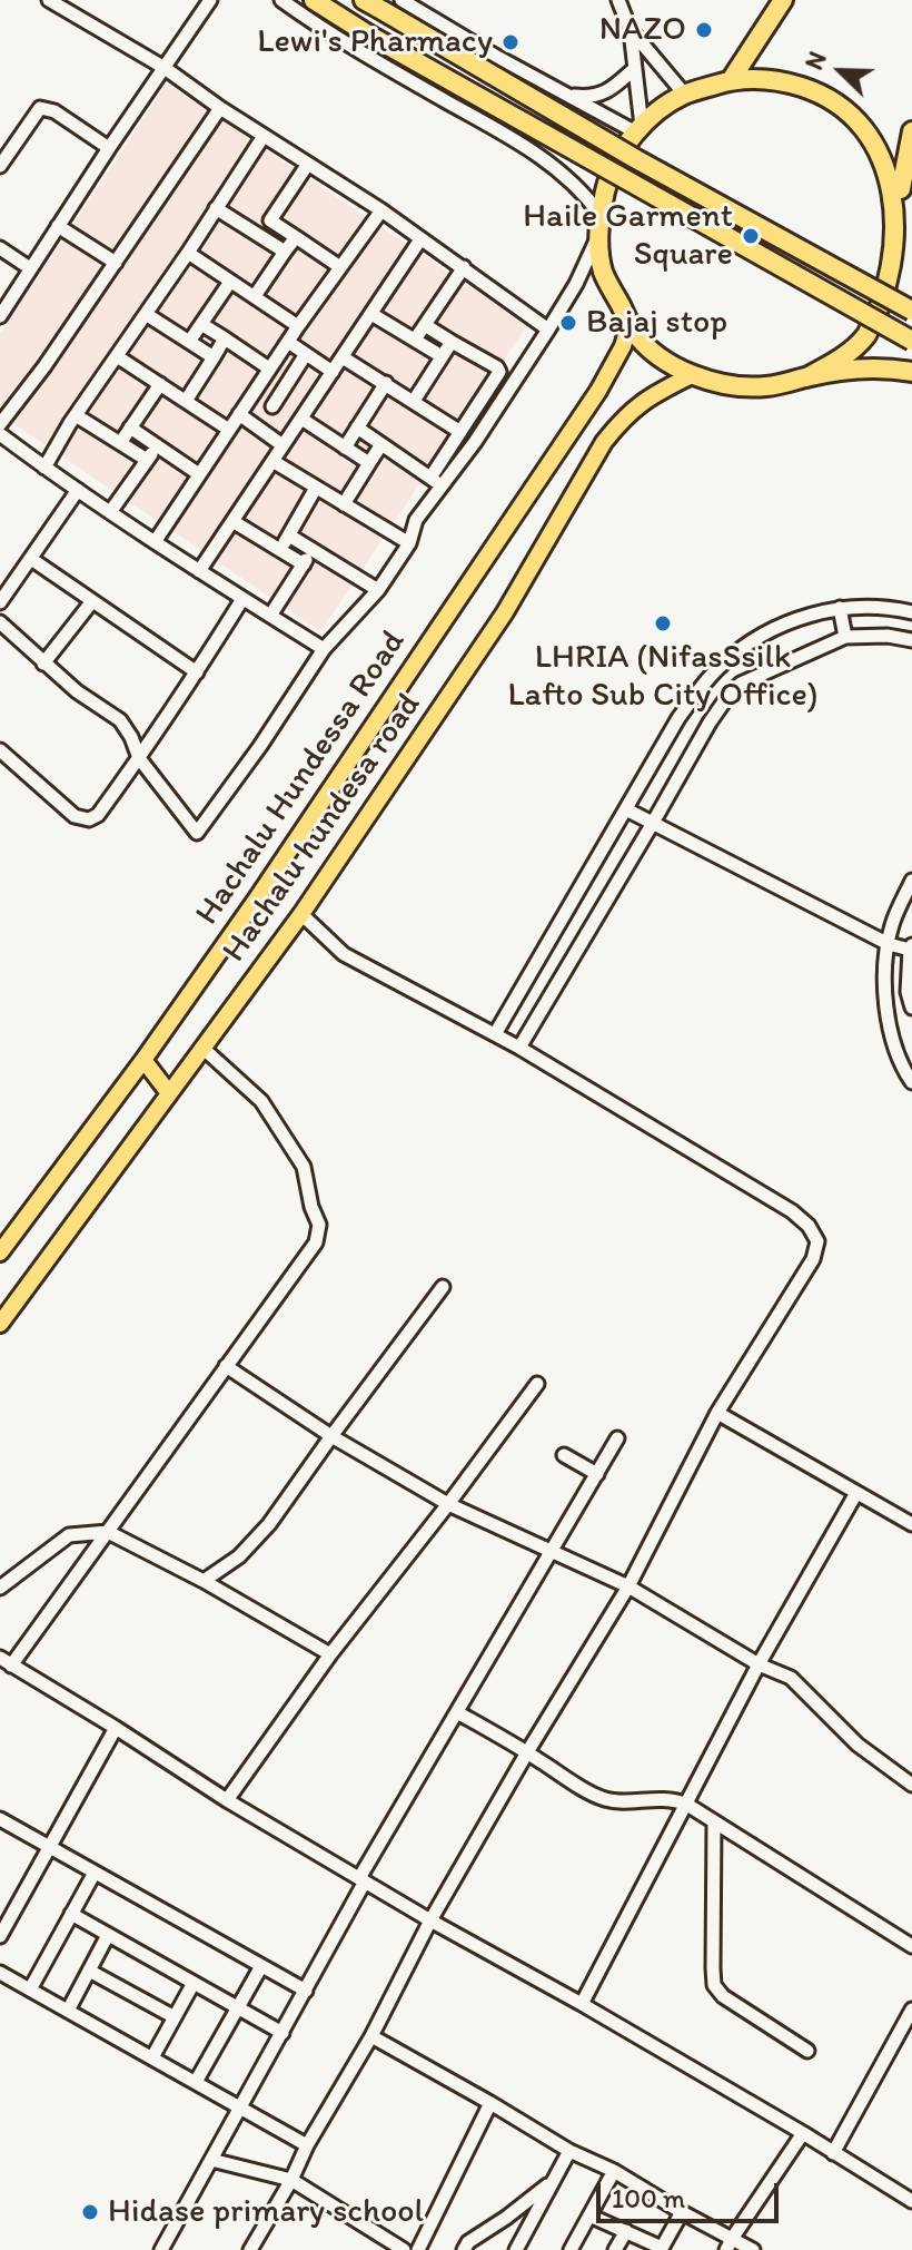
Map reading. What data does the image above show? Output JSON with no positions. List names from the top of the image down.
{
  "streets": {
    "main road": ["Hachalu Hundessa Road", "Hachalu hundesa road"]
  },
  "crossings": [
    ["Hachalu Hundessa Road", "Hachalu hundesa road"]
  ],
  "places": [
    "NAZO",
    "Lewi's Pharmacy",
    "Haile Garment Square",
    "Bajaj stop",
    "LHRIA (NifasSsilk Lafto Sub City Office)",
    "Hidase primary school"
  ],
  "scale_bar": "100 m",
  "north": "top left"
}
